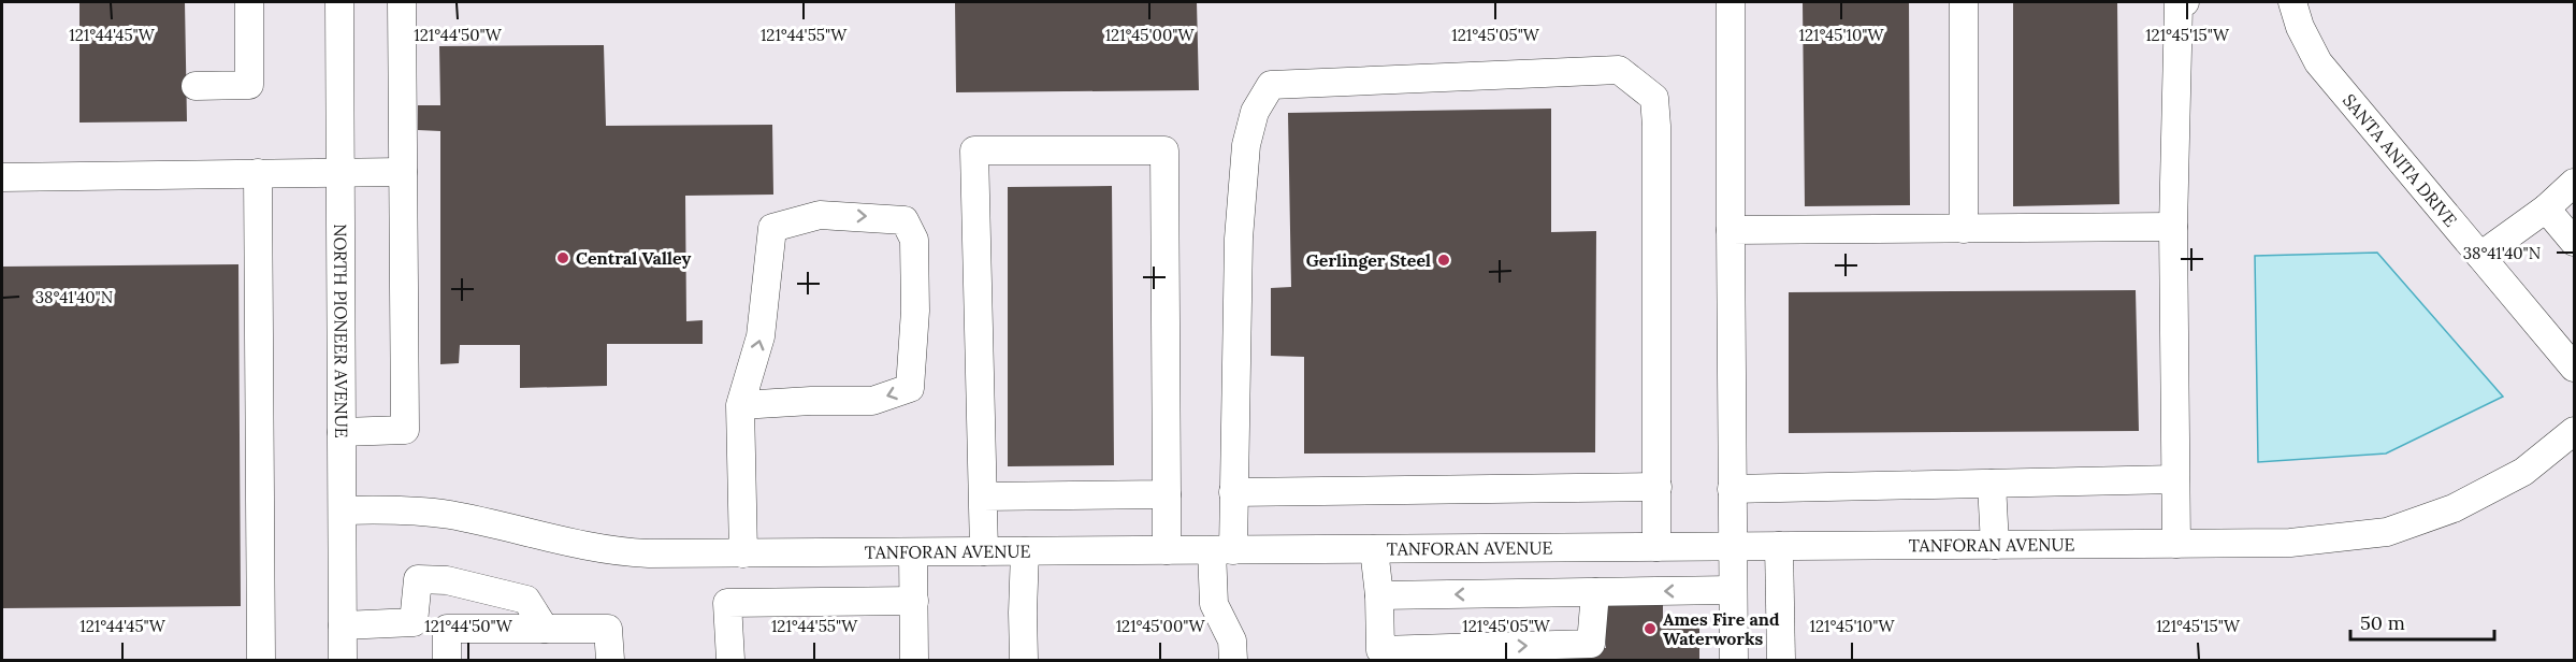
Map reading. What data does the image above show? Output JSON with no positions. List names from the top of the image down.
{
  "streets": {
    "street": ["SANTA ANITA DRIVE", "NORTH PIONEER AVENUE", "TANFORAN AVENUE"]
  },
  "crossings": [
    ["NORTH PIONEER AVENUE", "TANFORAN AVENUE"]
  ],
  "places": ["Central Valley", "Gerlinger Steel", "Ames Fire and Waterworks"],
  "scale_bar": "50 m",
  "coordinates": [
    "121°44'45\"W",
    "121°44'50\"W",
    "121°44'55\"W",
    "121°45'00\"W",
    "121°45'05\"W",
    "121°45'10\"W",
    "121°45'15\"W",
    "38°41'40\"N"
  ]
}
